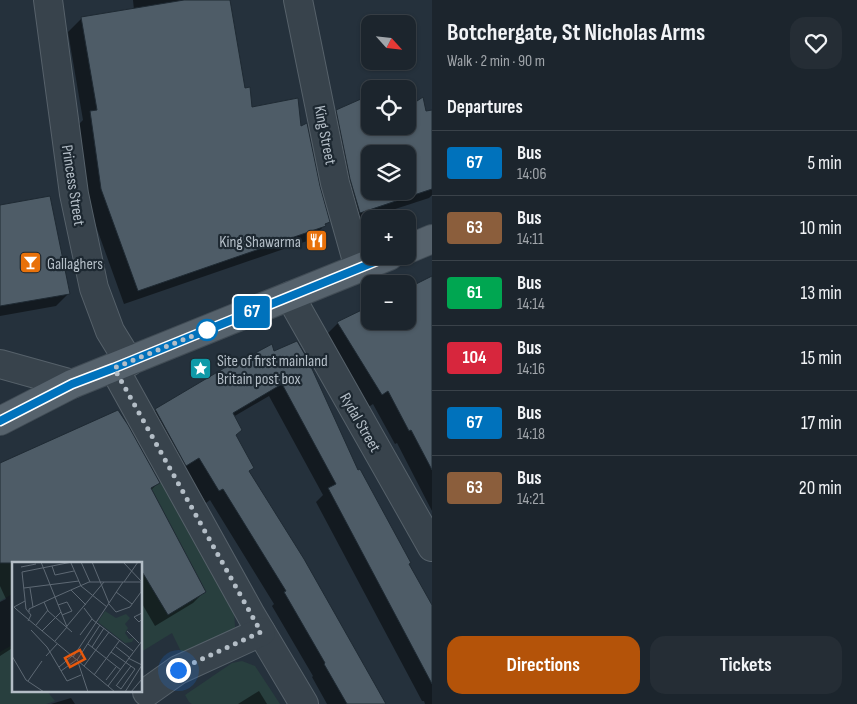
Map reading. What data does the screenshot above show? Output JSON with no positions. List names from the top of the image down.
{
  "streets": {
    "street": ["King Street", "Princess Street", "Rydal Street"]
  },
  "places": {
    "restaurant": ["King Shawarma"],
    "bar": ["Gallaghers"],
    "place": ["Site of first mainland Britain post box"]
  },
  "lines": ["bus line 67"],
  "north": "bottom right",
  "page": {
    "on_map": "67",
    "heading": [
      ["Botchergate, St Nicholas Arms", "Walk · 2 min · 90 m"],
      "Departures"
    ],
    "map_buttons": ["+", "−"],
    "list": [
      {
        "mark": "67",
        "name": "Bus",
        "note": "14:06",
        "value": "5 min"
      },
      {
        "mark": "63",
        "name": "Bus",
        "note": "14:11",
        "value": "10 min"
      },
      {
        "mark": "61",
        "name": "Bus",
        "note": "14:14",
        "value": "13 min"
      },
      {
        "mark": "104",
        "name": "Bus",
        "note": "14:16",
        "value": "15 min"
      },
      {
        "mark": "67",
        "name": "Bus",
        "note": "14:18",
        "value": "17 min"
      },
      {
        "mark": "63",
        "name": "Bus",
        "note": "14:21",
        "value": "20 min"
      }
    ],
    "buttons": ["Directions", "Tickets"]
  }
}
